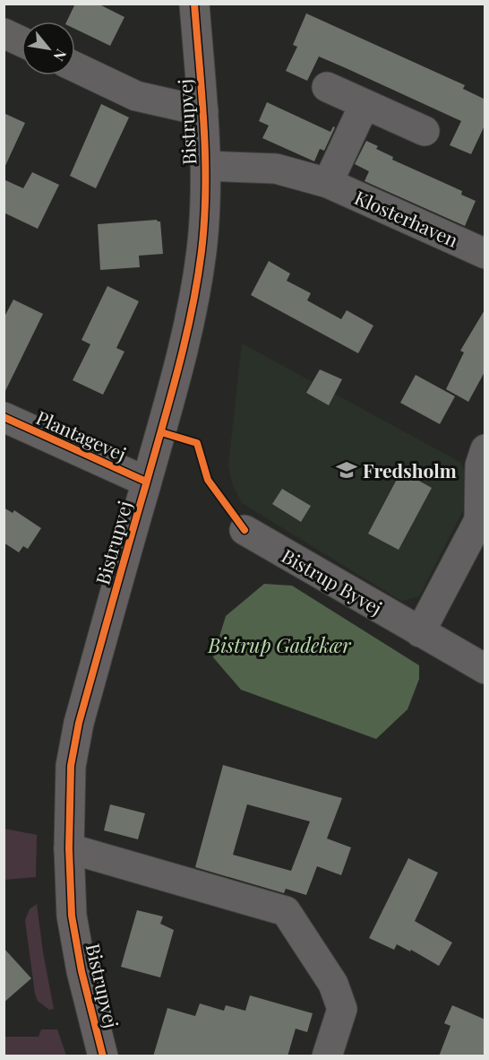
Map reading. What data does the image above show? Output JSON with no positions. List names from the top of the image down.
{
  "streets": {
    "main road": ["Bistrupvej"],
    "street": ["Klosterhaven", "Plantagevej", "Bistrup Byvej"]
  },
  "crossings": [
    ["Bistrupvej", "Klosterhaven"],
    ["Bistrupvej", "Plantagevej"]
  ],
  "water": ["Bistrup Gadekær"],
  "places": {
    "school or university": ["Fredsholm"]
  },
  "north": "bottom right"
}
